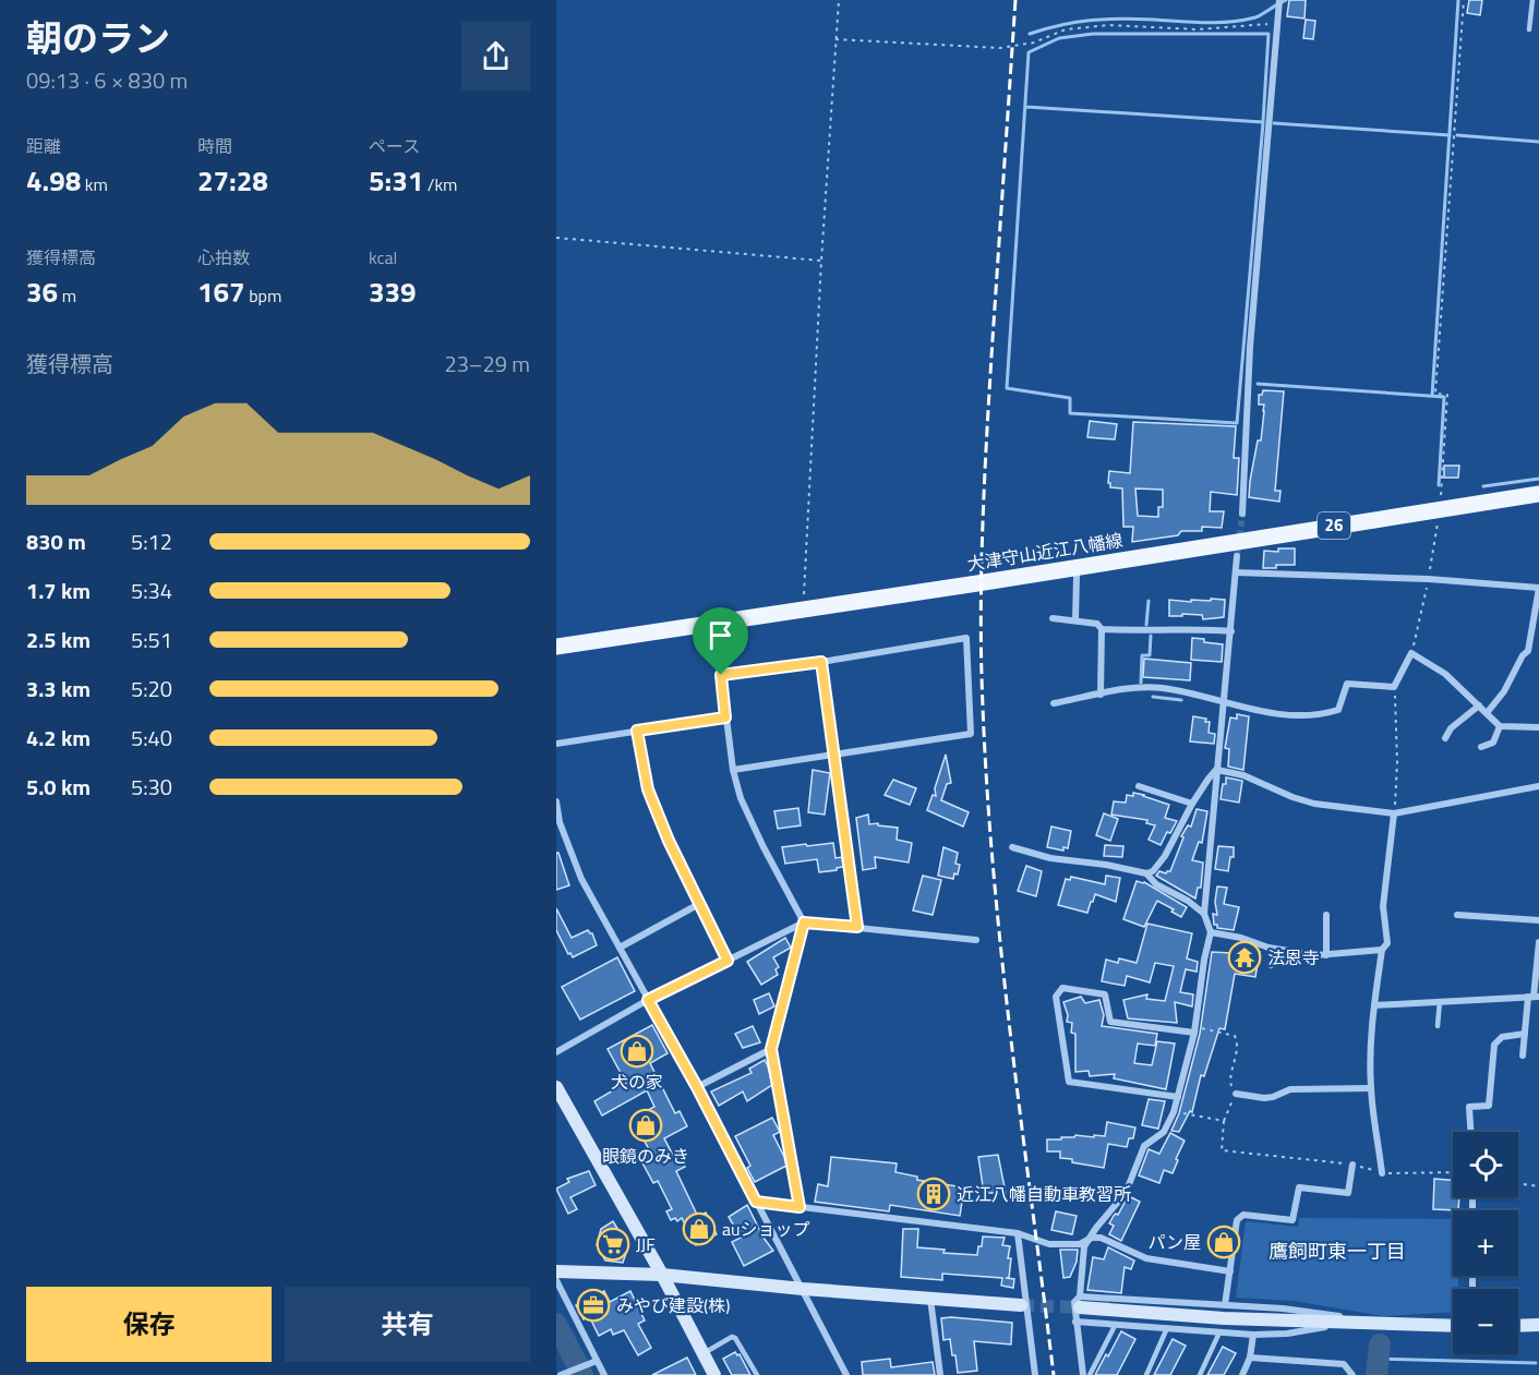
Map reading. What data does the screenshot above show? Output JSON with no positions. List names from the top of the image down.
{
  "streets": {
    "main road": ["26", "大津守山近江八幡線"]
  },
  "districts": ["鷹飼町東一丁目"],
  "places": {
    "temple": ["法恩寺"],
    "shop": [
      "犬の家",
      "眼鏡のみき",
      "auショップ",
      "パン屋"
    ],
    "building": ["近江八幡自動車教習所"],
    "supermarket": ["JJF"],
    "office": ["みやび建設(株)"]
  },
  "page": {
    "heading": ["朝のラン", "09:13 · 6 × 830 m"],
    "stats": [
      ["距離", "4.98 km"],
      ["時間", "27:28"],
      ["ペース", "5:31 /km"],
      ["獲得標高", "36 m"],
      ["心拍数", "167 bpm"],
      ["kcal", "339"]
    ],
    "chart": ["獲得標高", "23–29 m"],
    "list": [
      {
        "name": "830 m",
        "note": "5:12"
      },
      {
        "name": "1.7 km",
        "note": "5:34"
      },
      {
        "name": "2.5 km",
        "note": "5:51"
      },
      {
        "name": "3.3 km",
        "note": "5:20"
      },
      {
        "name": "4.2 km",
        "note": "5:40"
      },
      {
        "name": "5.0 km",
        "note": "5:30"
      }
    ],
    "map_buttons": ["+", "−"],
    "buttons": ["保存", "共有"]
  }
}
